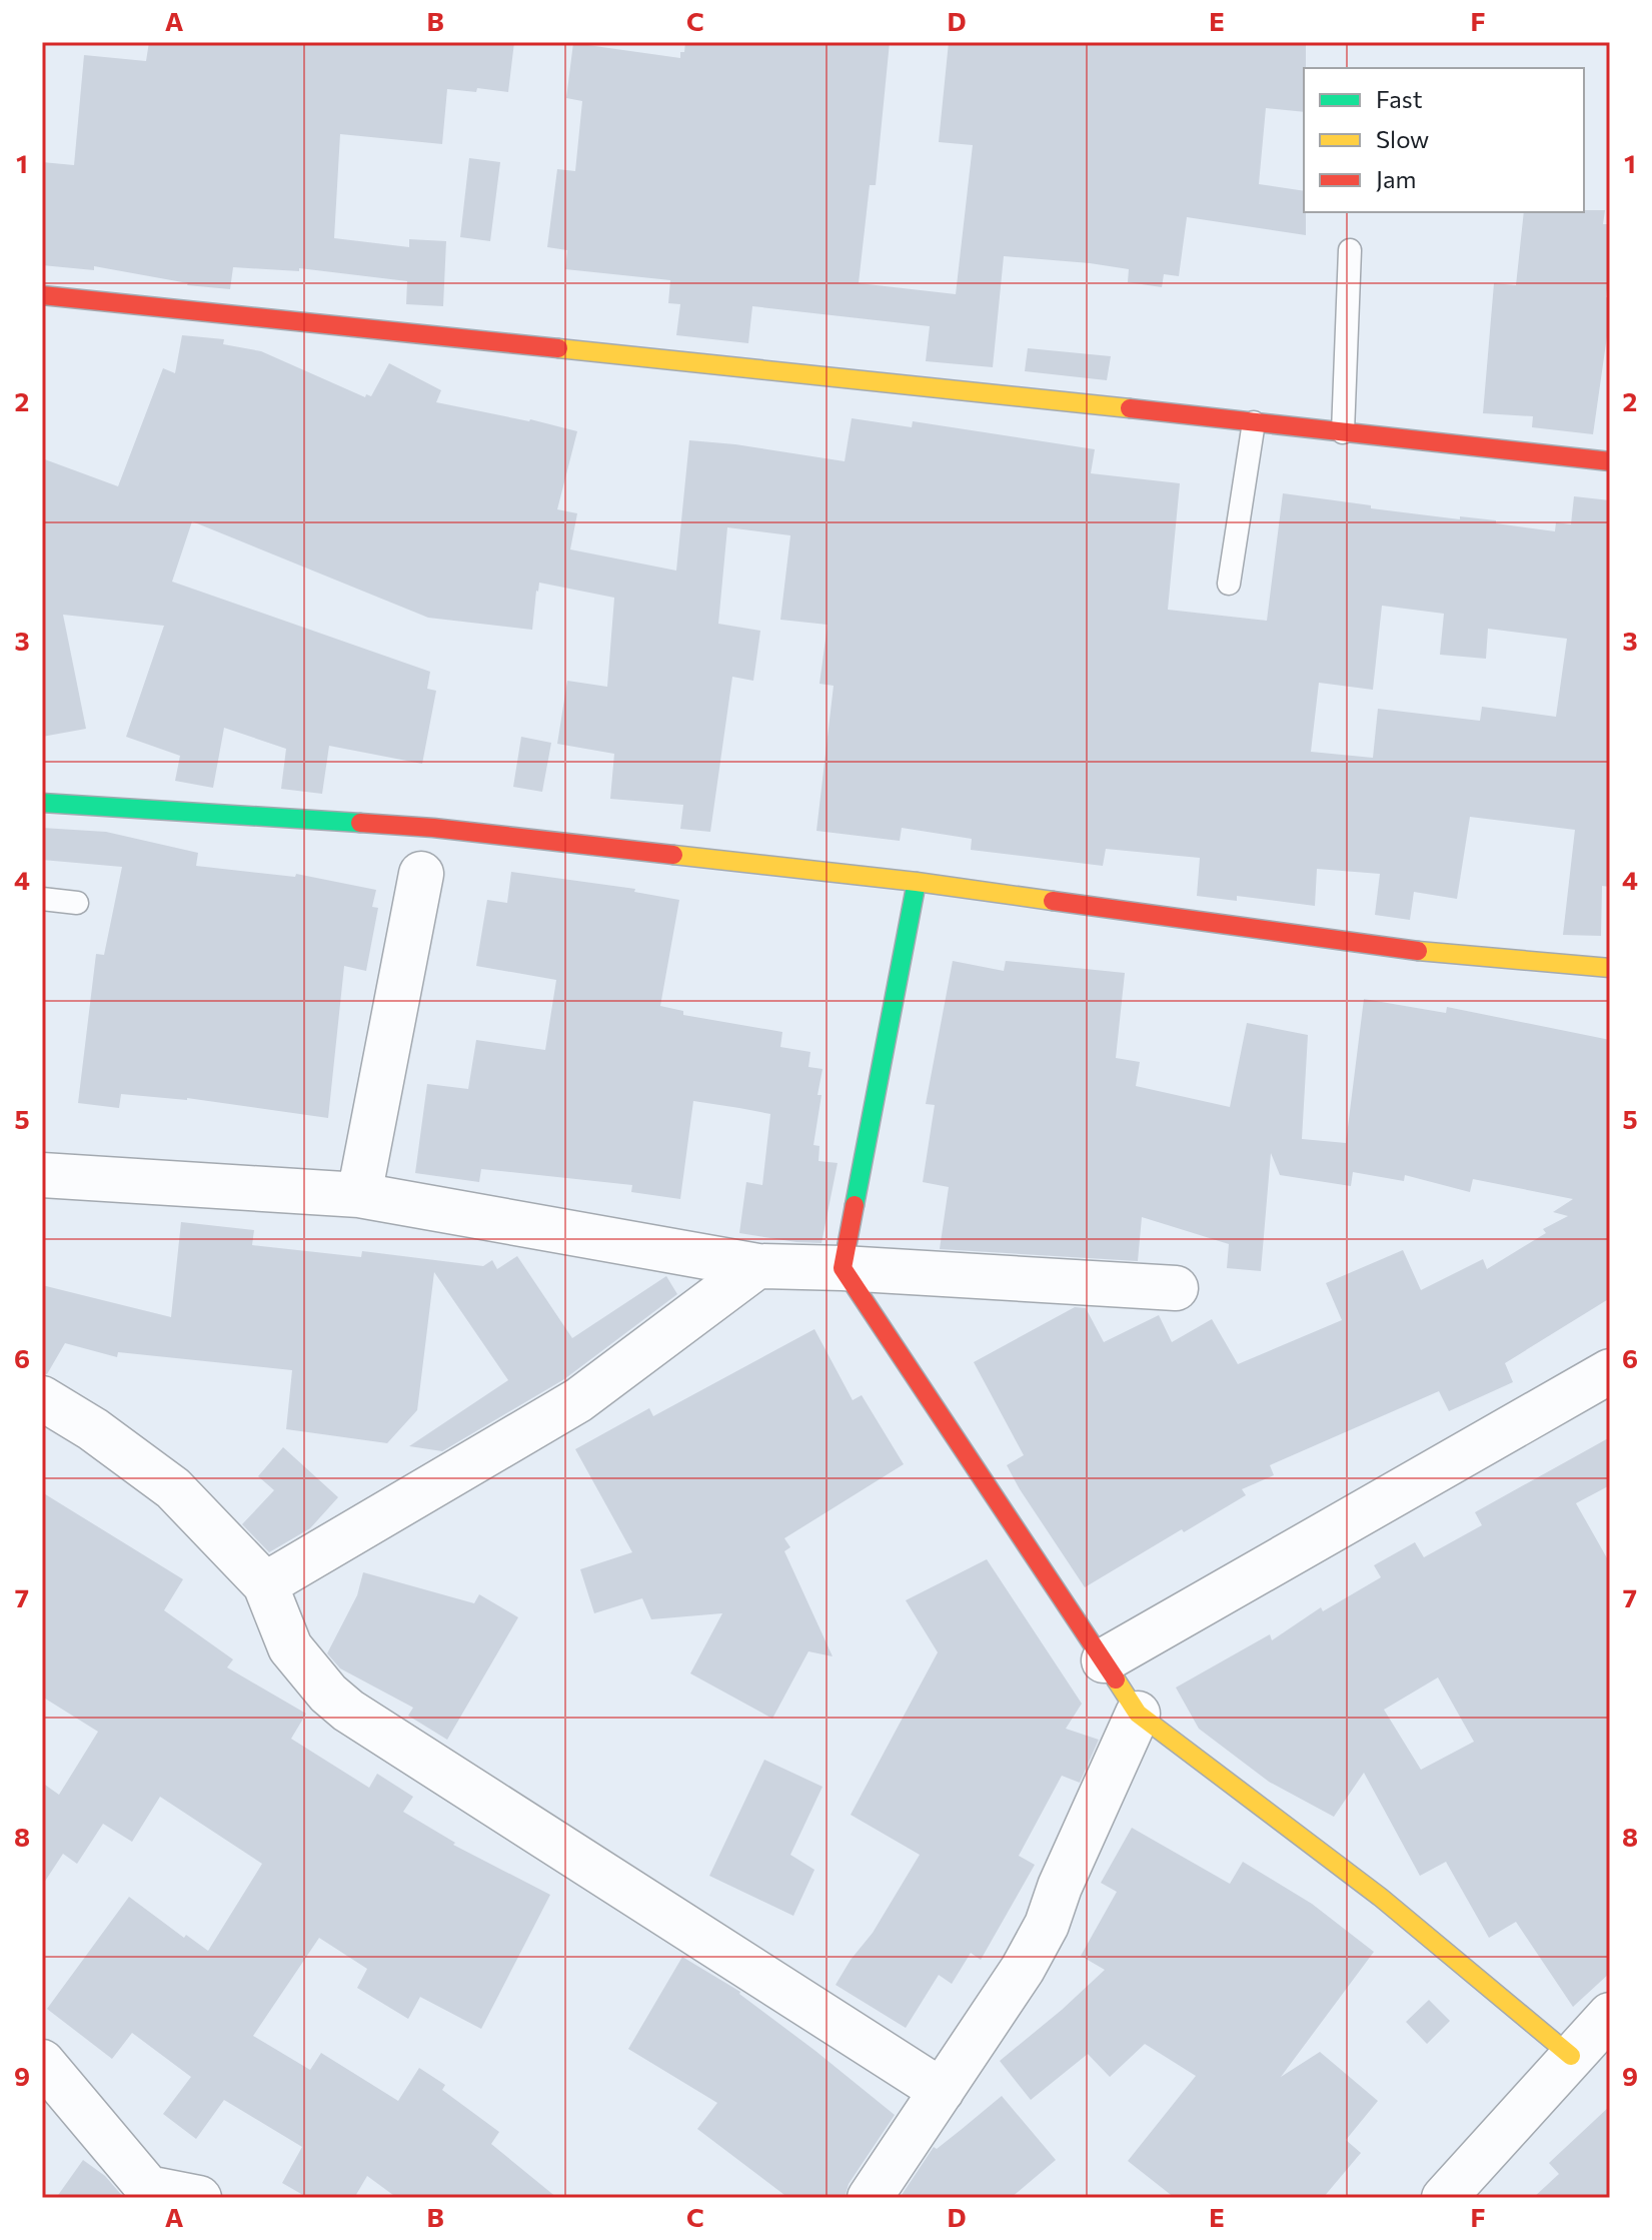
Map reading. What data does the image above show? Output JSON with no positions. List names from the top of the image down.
{
  "legend": ["Fast", "Slow", "Jam"],
  "grid": {
    "columns": [
      "A",
      "B",
      "C",
      "D",
      "E",
      "F"
    ],
    "rows": [
      "1",
      "2",
      "3",
      "4",
      "5",
      "6",
      "7",
      "8",
      "9"
    ]
  }
}
